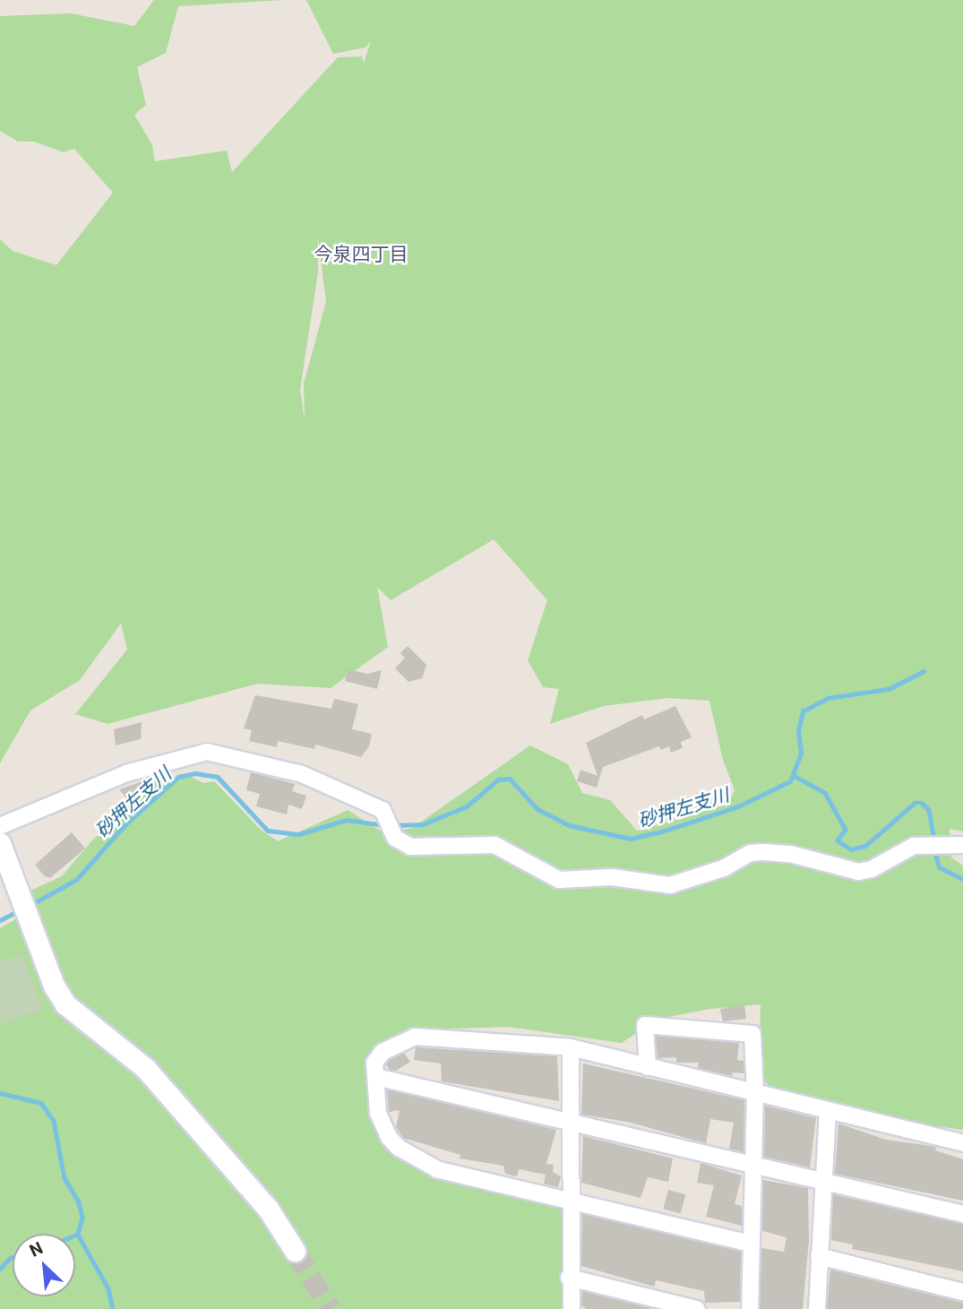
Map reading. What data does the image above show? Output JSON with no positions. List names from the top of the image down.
{
  "districts": ["今泉四丁目"],
  "water": ["砂押左支川"],
  "north": "top left"
}
